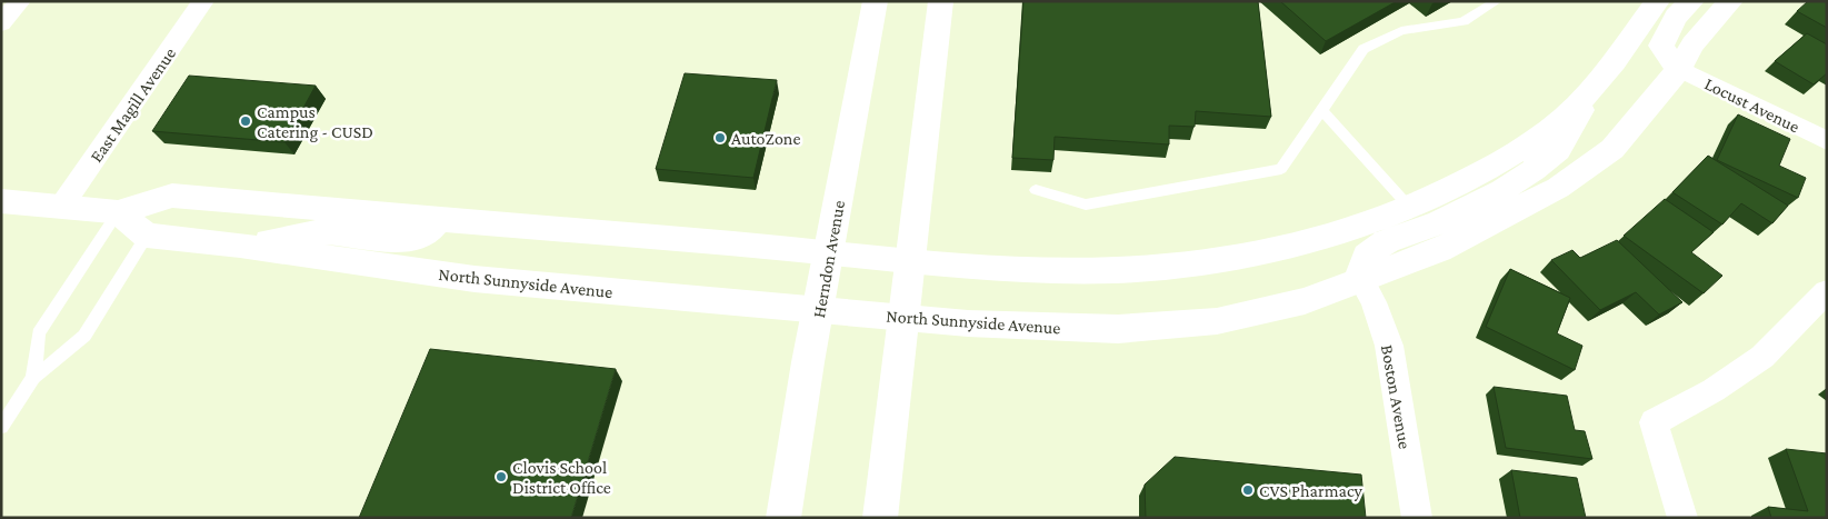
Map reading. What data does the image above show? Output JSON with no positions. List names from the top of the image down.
{
  "streets": {
    "main road": ["Herndon Avenue", "North Sunnyside Avenue"],
    "street": ["East Magill Avenue", "Locust Avenue", "Boston Avenue"]
  },
  "crossings": [
    ["Locust Avenue", "North Sunnyside Avenue"],
    ["Herndon Avenue", "North Sunnyside Avenue"],
    ["North Sunnyside Avenue", "Boston Avenue"]
  ],
  "places": [
    "Campus Catering - CUSD",
    "AutoZone",
    "Clovis School District Office",
    "CVS Pharmacy"
  ]
}
